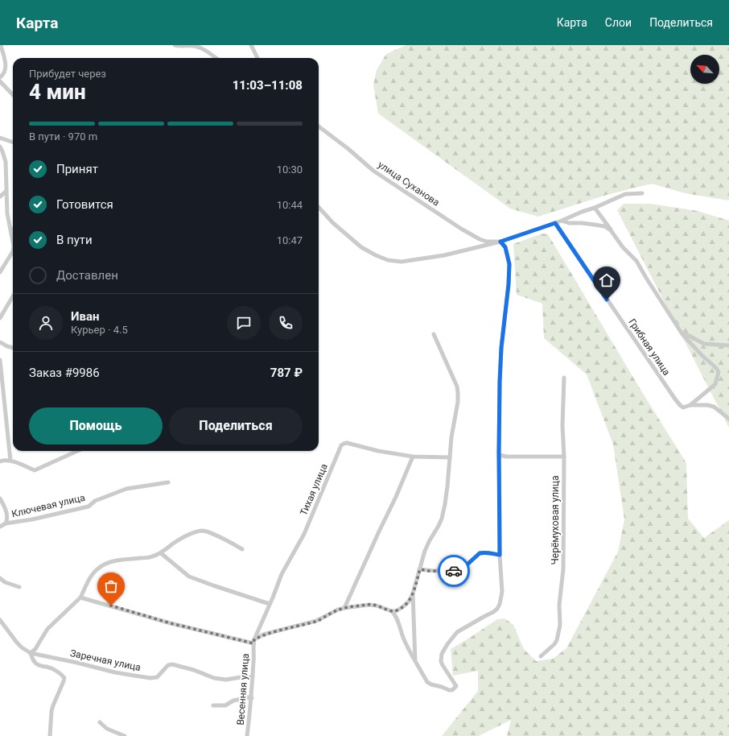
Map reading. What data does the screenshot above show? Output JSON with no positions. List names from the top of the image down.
{
  "streets": {
    "street": [
      "улица Суханова",
      "Грибная улица",
      "Тихая улица",
      "Ключевая улица",
      "Черёмуховая улица",
      "Заречная улица",
      "Весенняя улица"
    ]
  },
  "crossings": [
    ["Тихая улица", "Весенняя улица"],
    ["Заречная улица", "Весенняя улица"]
  ],
  "north": "top left",
  "page": {
    "header": "Карта",
    "nav": ["Карта", "Слои", "Поделиться"],
    "heading": ["4 мин", "Прибудет через", "11:03–11:08"],
    "panel": [
      "Иван",
      "Курьер · 4.5",
      "Заказ #9986",
      "787 ₽"
    ],
    "bar": "В пути · 970 m",
    "list": [
      ["Принят", "10:30"],
      ["Готовится", "10:44"],
      ["В пути", "10:47"],
      "Доставлен"
    ],
    "buttons": ["Помощь", "Поделиться"]
  }
}
